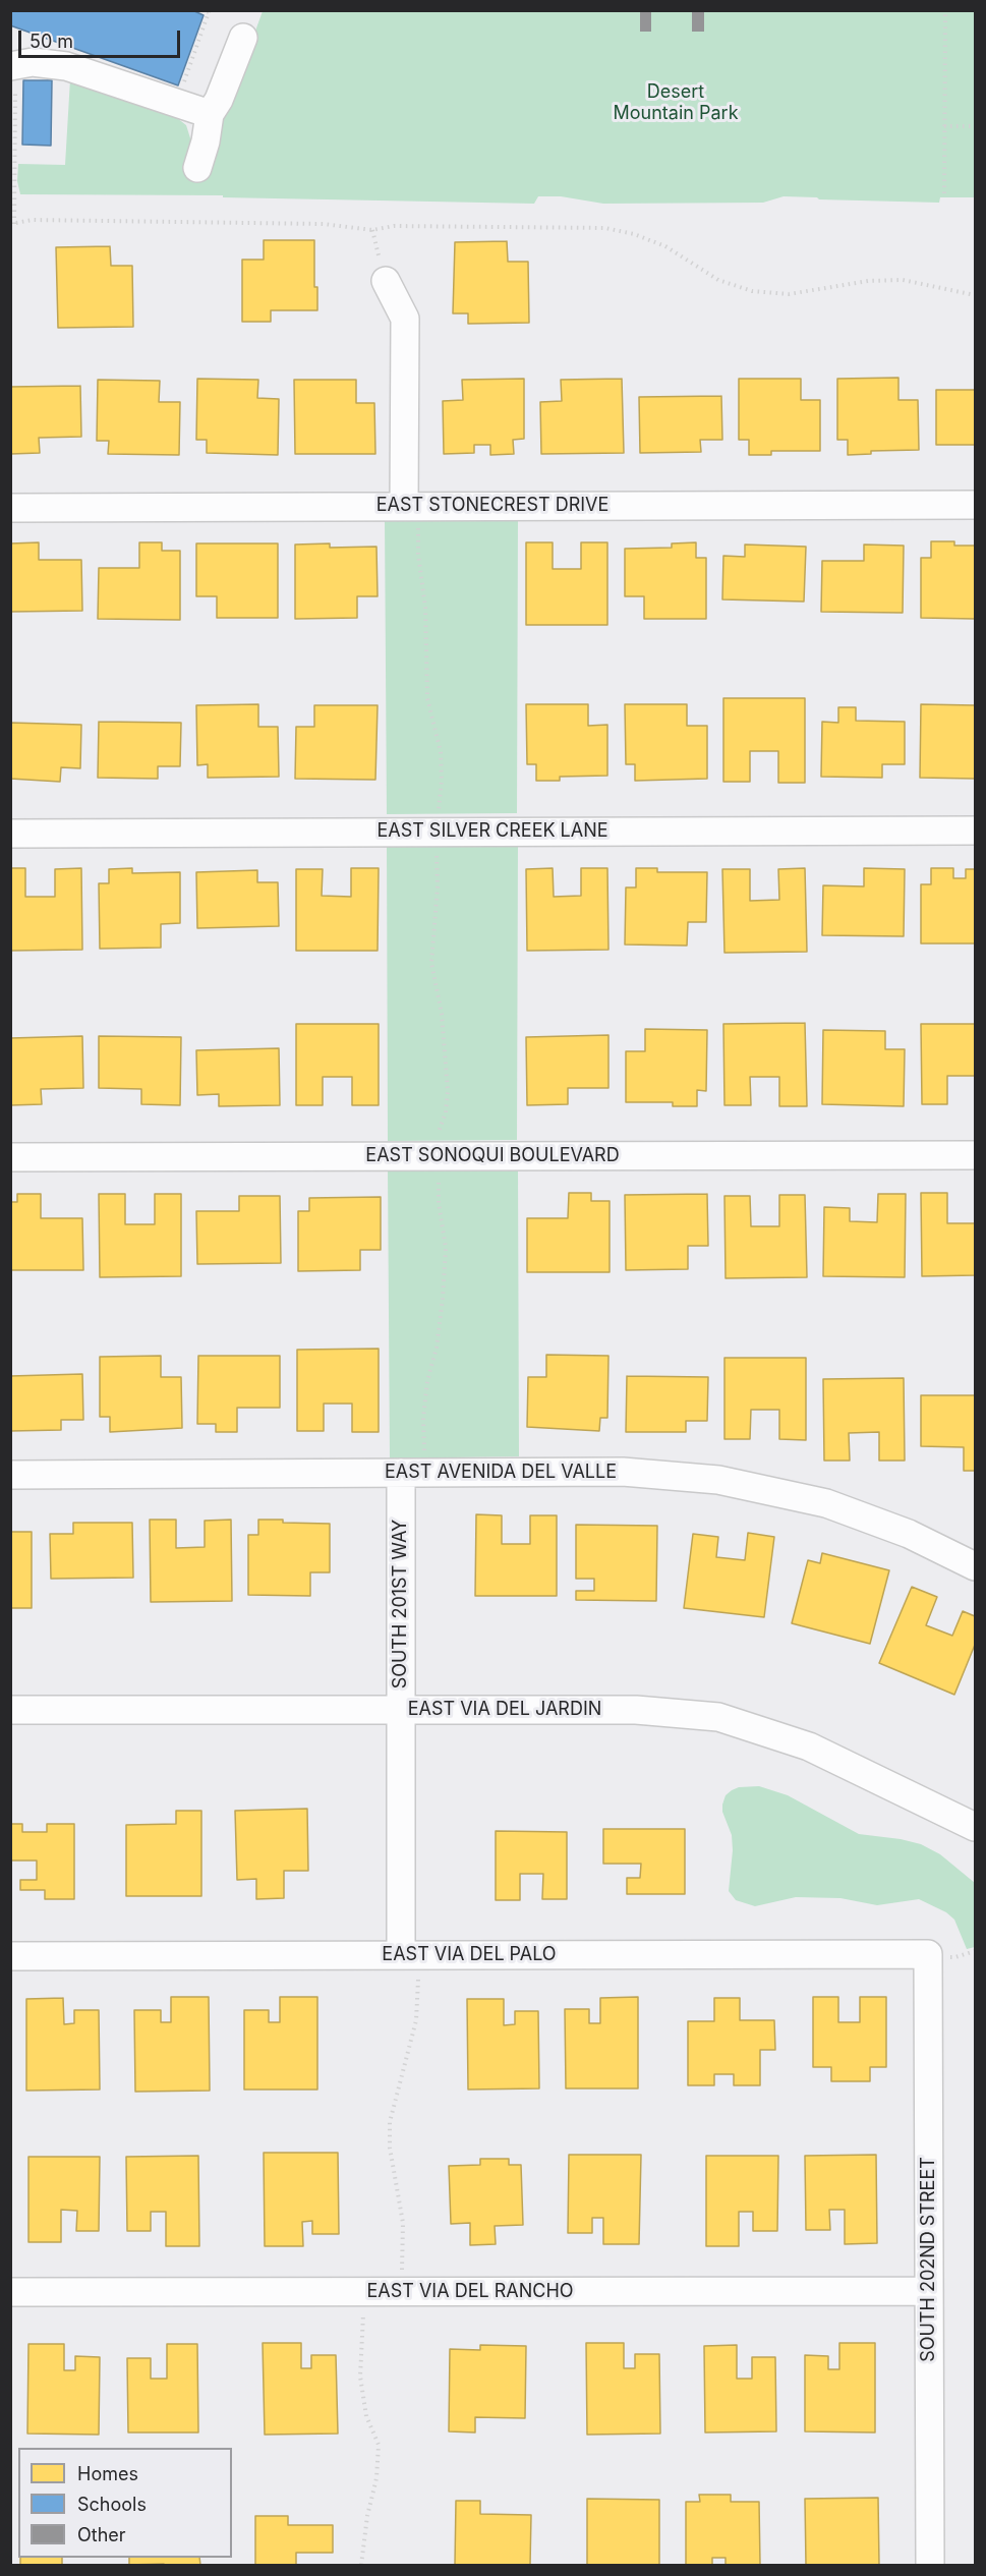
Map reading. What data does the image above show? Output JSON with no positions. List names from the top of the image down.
{
  "streets": {
    "street": [
      "EAST STONECREST DRIVE",
      "EAST SILVER CREEK LANE",
      "EAST SONOQUI BOULEVARD",
      "EAST AVENIDA DEL VALLE",
      "SOUTH 201ST WAY",
      "EAST VIA DEL JARDIN",
      "EAST VIA DEL PALO",
      "SOUTH 202ND STREET",
      "EAST VIA DEL RANCHO"
    ]
  },
  "crossings": [
    ["EAST AVENIDA DEL VALLE", "SOUTH 201ST WAY"],
    ["SOUTH 201ST WAY", "EAST VIA DEL JARDIN"],
    ["SOUTH 201ST WAY", "EAST VIA DEL PALO"],
    ["EAST VIA DEL PALO", "SOUTH 202ND STREET"],
    ["SOUTH 202ND STREET", "EAST VIA DEL RANCHO"]
  ],
  "parks": ["Desert Mountain Park"],
  "legend": ["Homes", "Schools", "Other"],
  "scale_bar": "50 m"
}
